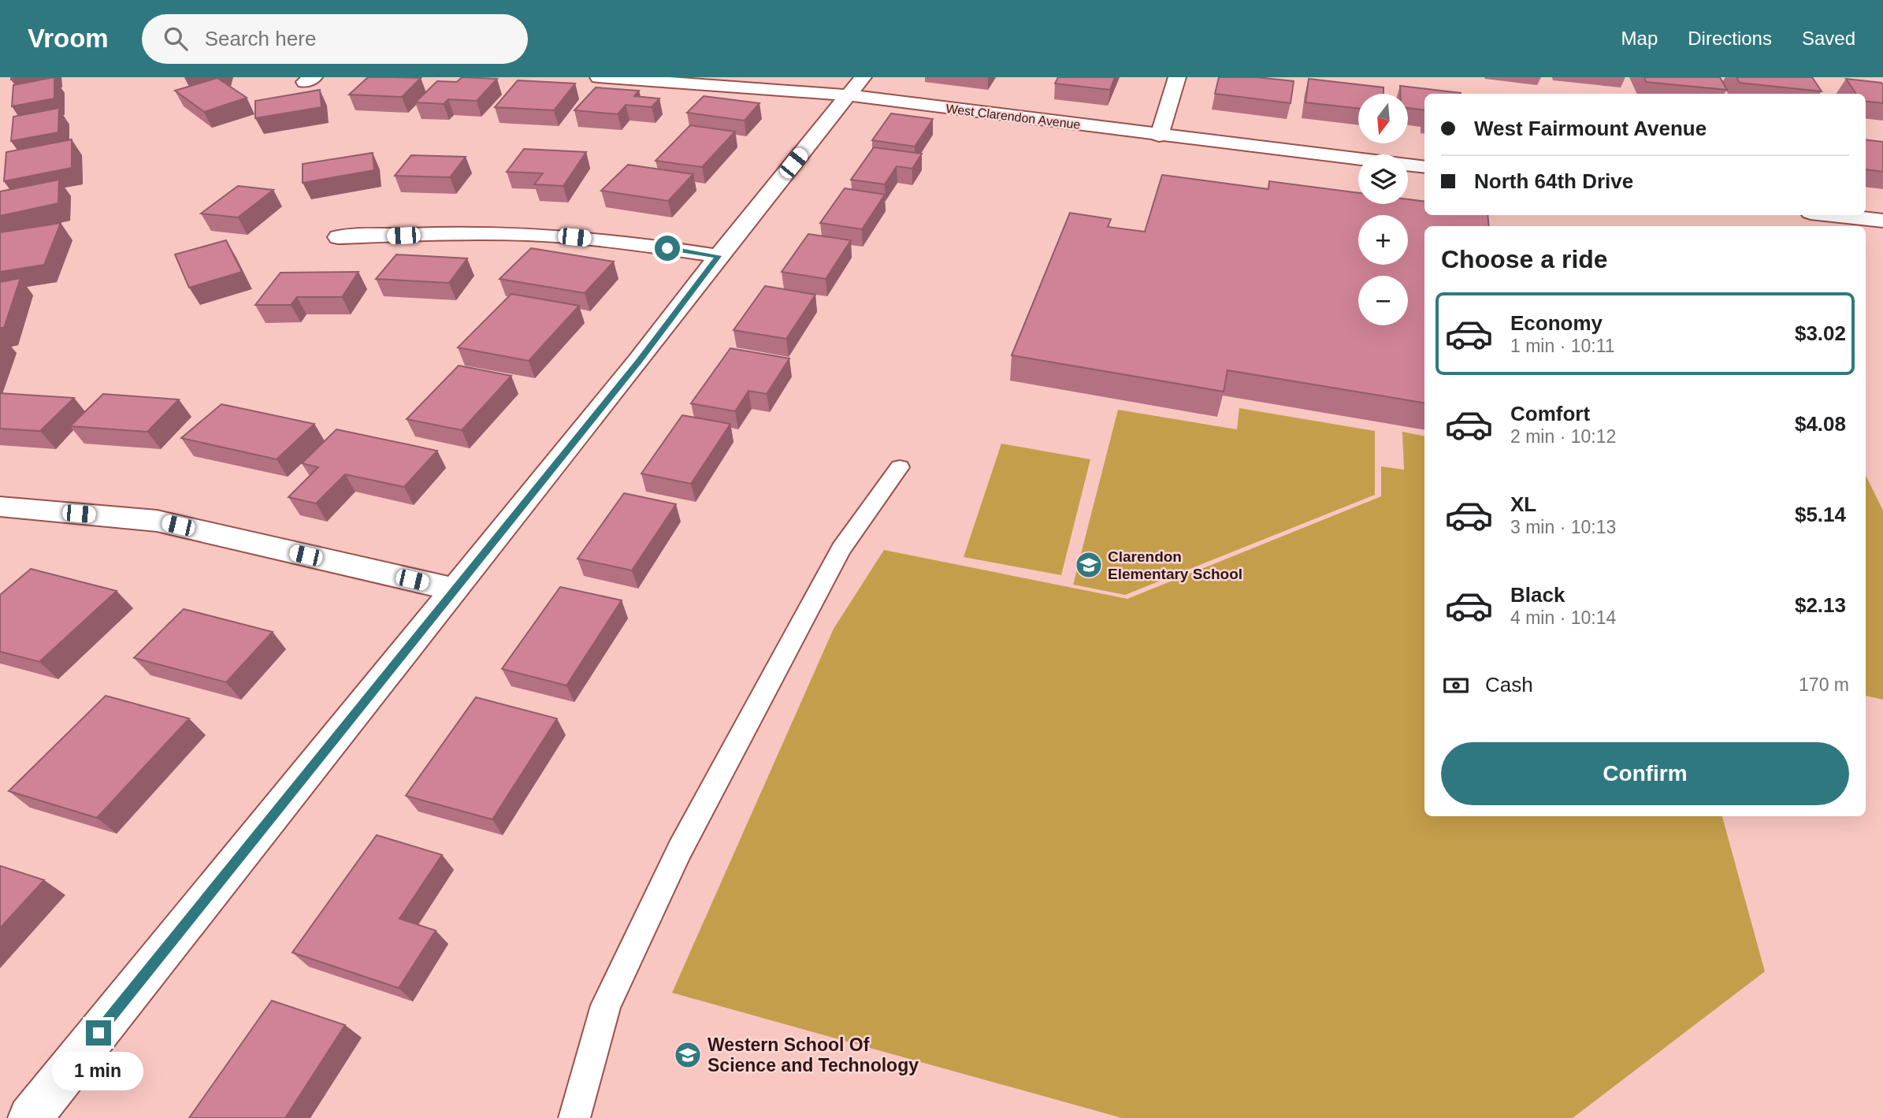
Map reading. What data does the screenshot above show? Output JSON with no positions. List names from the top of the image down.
{
  "streets": {
    "street": ["West Clarendon Avenue"]
  },
  "places": {
    "school or university": ["Clarendon Elementary School", "Western School Of Science and Technology"]
  },
  "north": "bottom",
  "page": {
    "header": "Vroom",
    "search": "Search here",
    "nav": ["Map", "Directions", "Saved"],
    "map_buttons": ["+", "−"],
    "banner": ["West Fairmount Avenue", "North 64th Drive"],
    "heading": "Choose a ride",
    "list": [
      {
        "name": "Economy",
        "note": "1 min · 10:11",
        "value": "$3.02"
      },
      {
        "name": "Comfort",
        "note": "2 min · 10:12",
        "value": "$4.08"
      },
      {
        "name": "XL",
        "note": "3 min · 10:13",
        "value": "$5.14"
      },
      {
        "name": "Black",
        "note": "4 min · 10:14",
        "value": "$2.13"
      }
    ],
    "pay": ["Cash", "170 m"],
    "buttons": "Confirm",
    "bubble": "1 min"
  }
}
